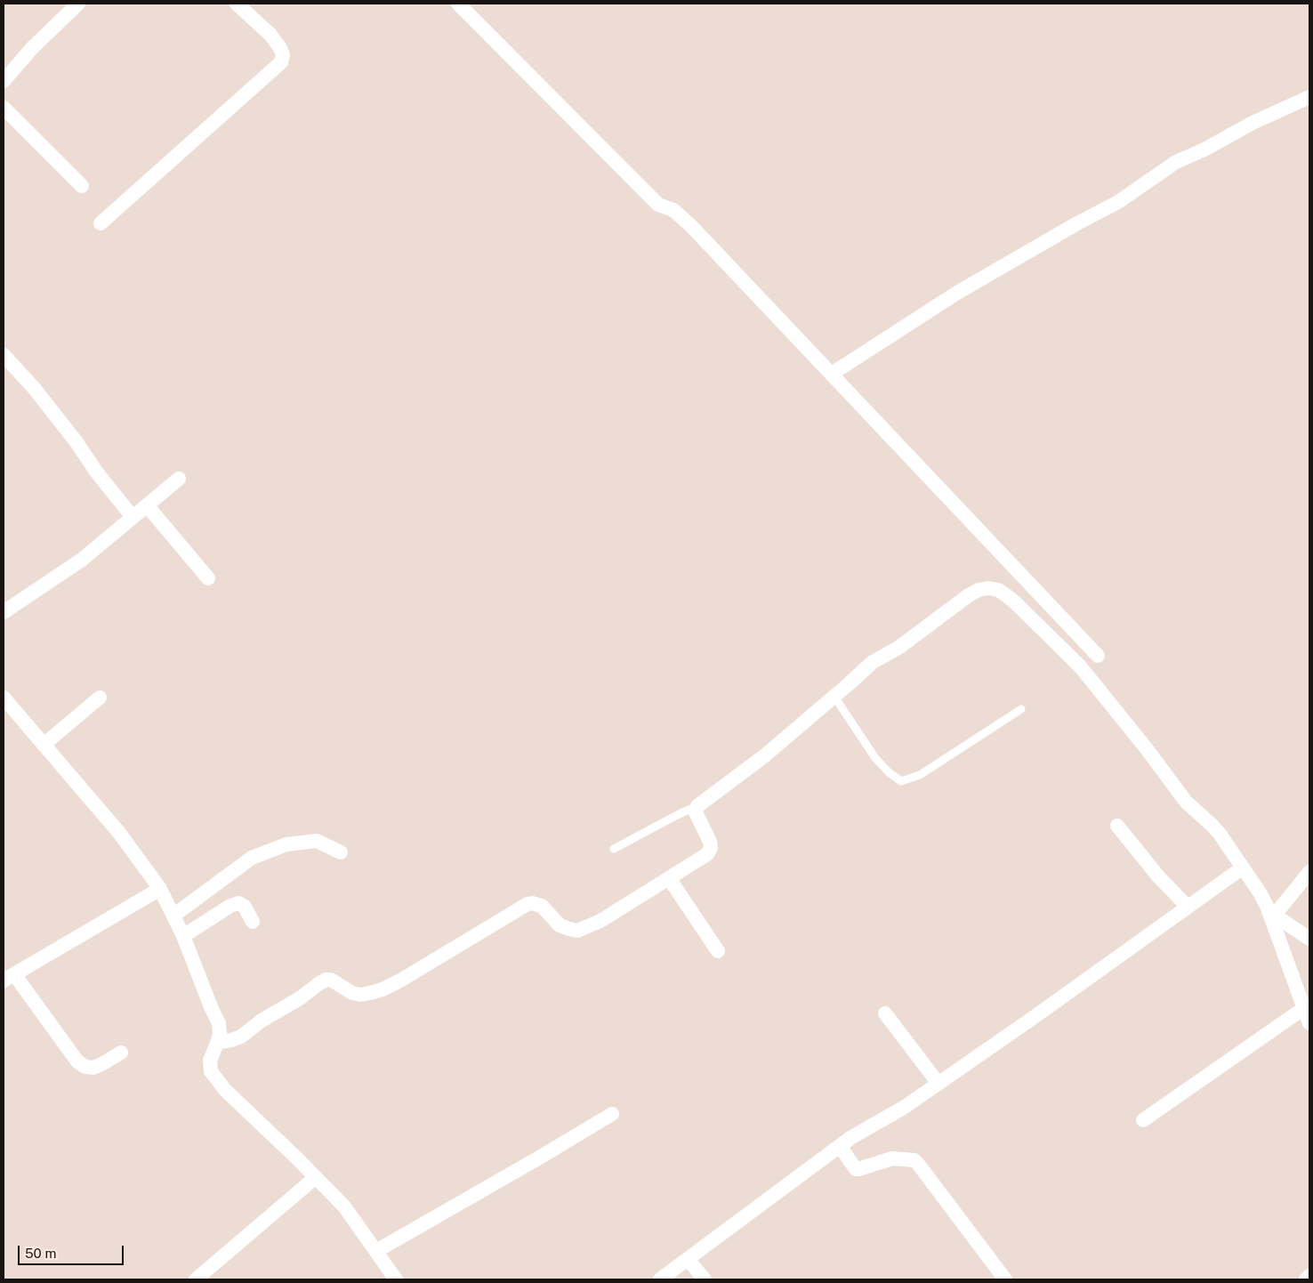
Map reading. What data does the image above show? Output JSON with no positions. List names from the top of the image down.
{
  "scale_bar": "50 m"
}
